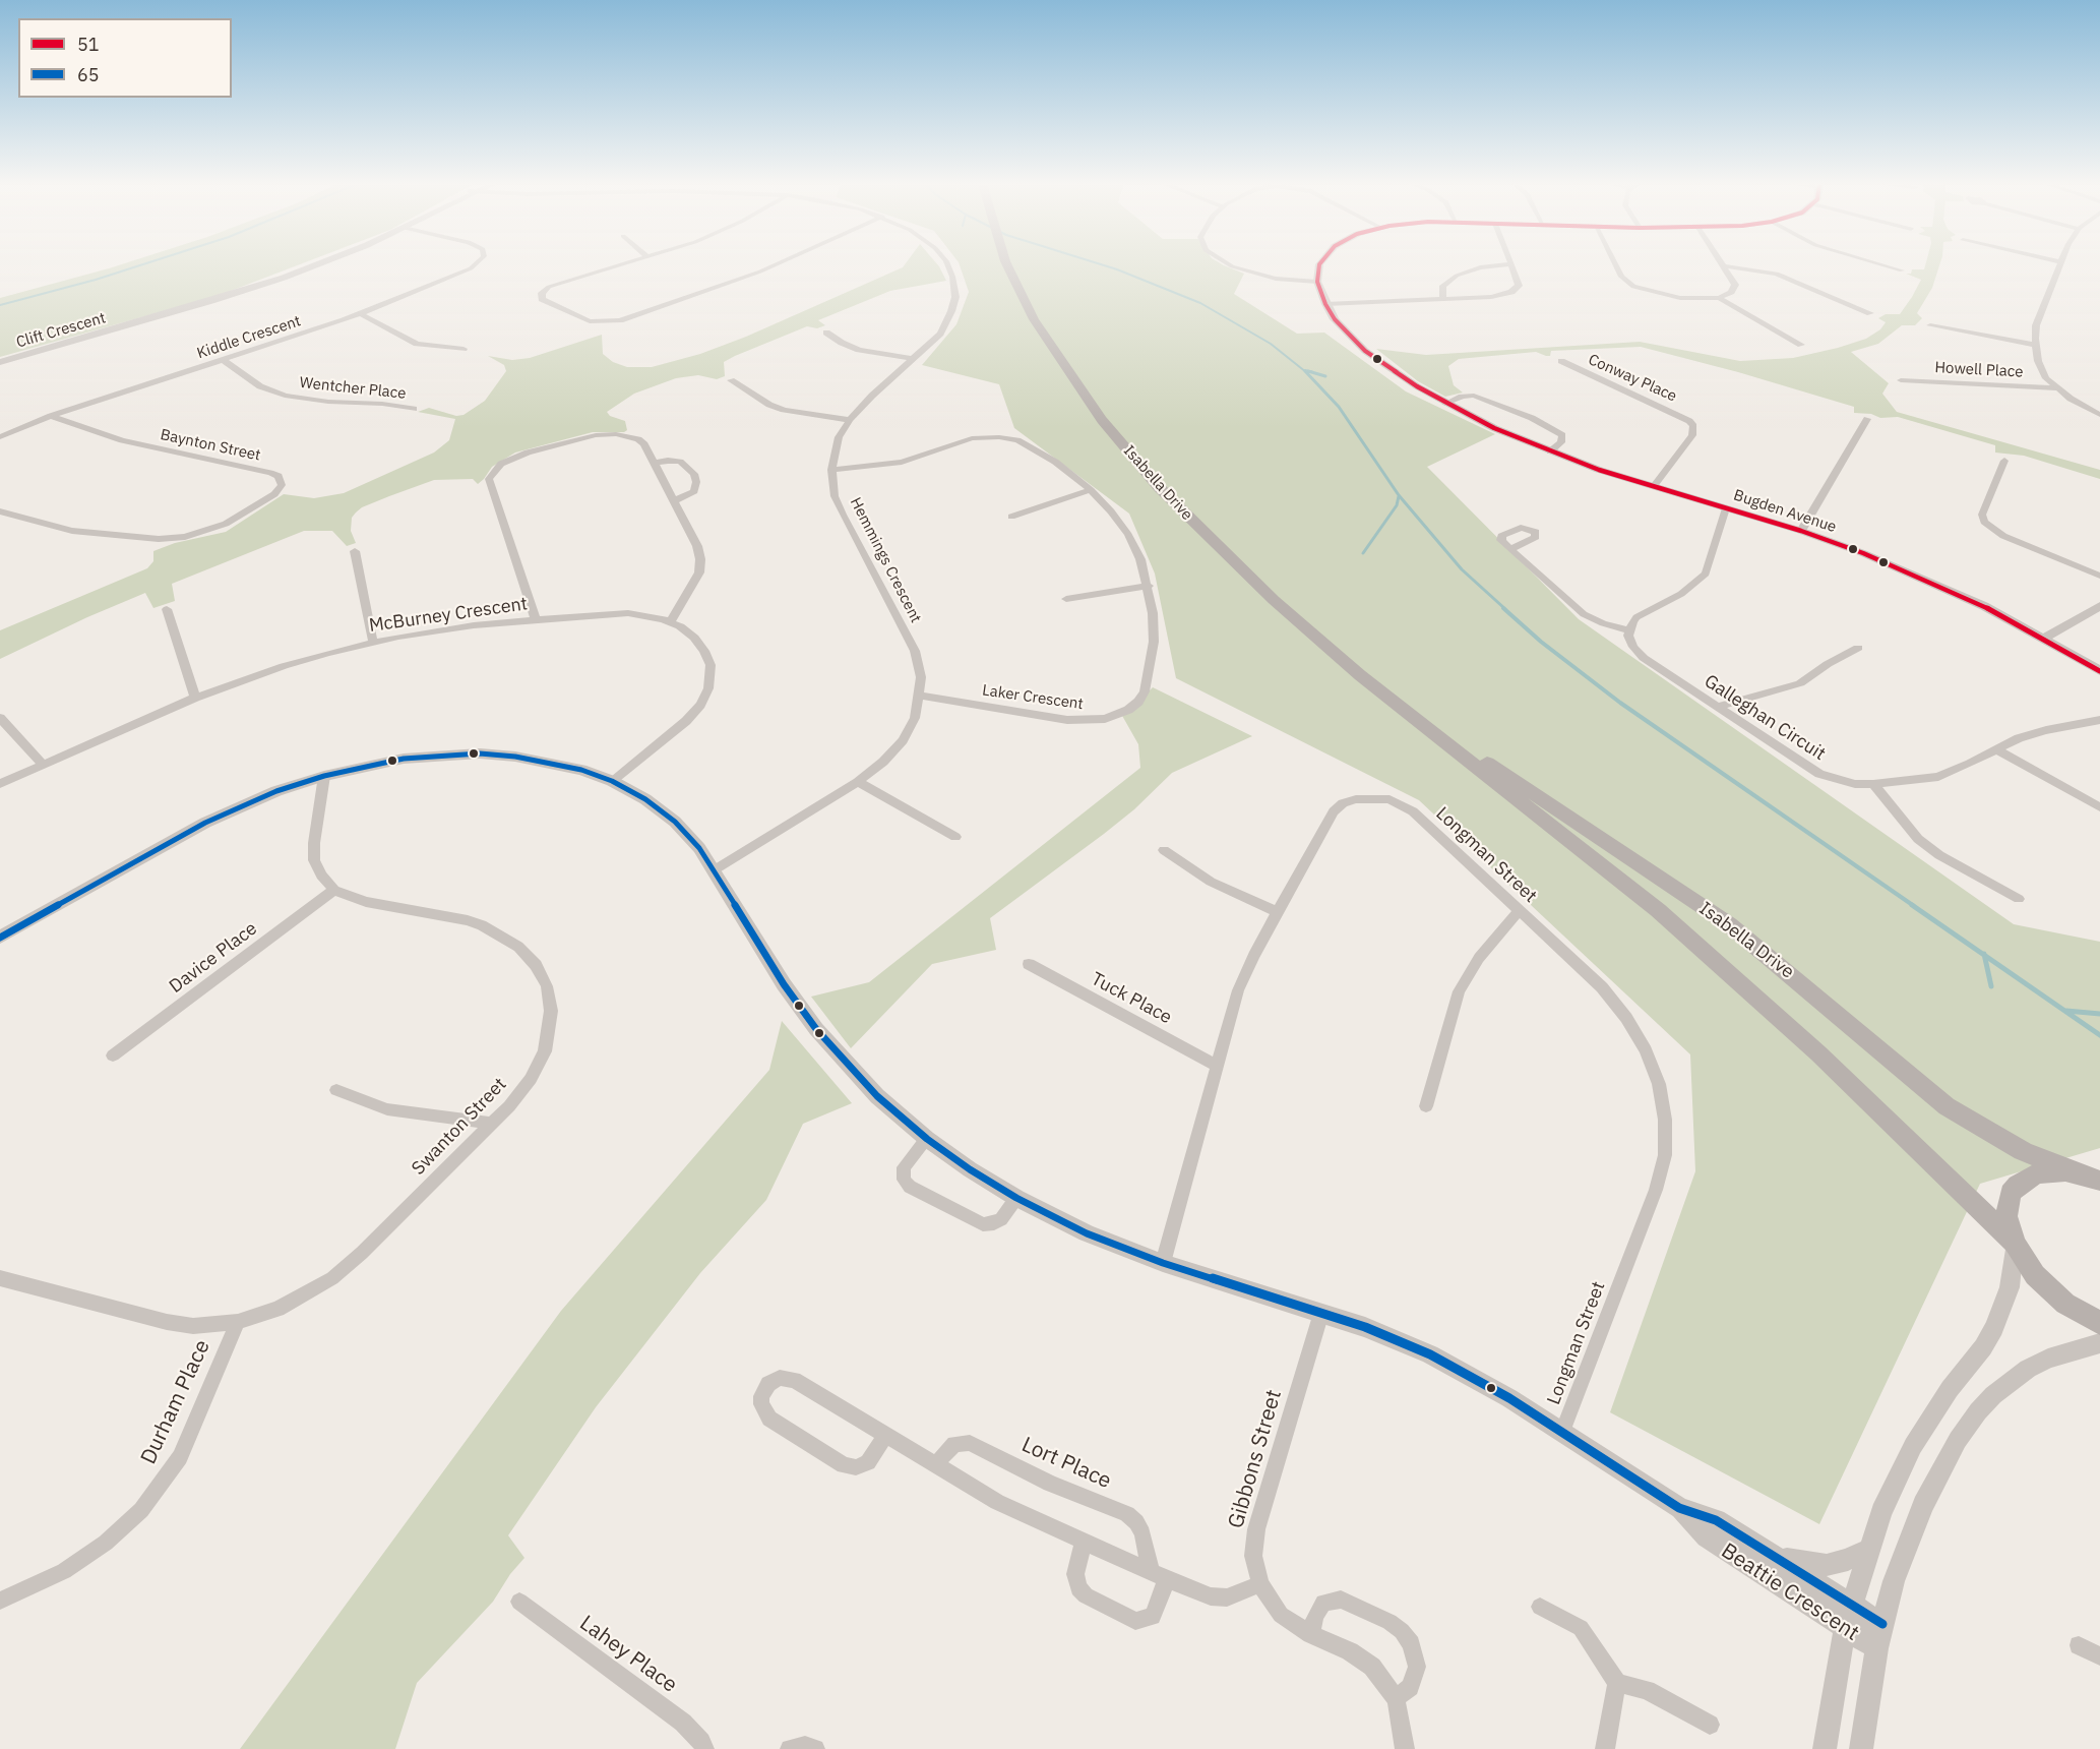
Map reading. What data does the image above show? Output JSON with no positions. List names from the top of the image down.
{
  "streets": {
    "main road": ["Isabella Drive"],
    "street": [
      "Clift Crescent",
      "Kiddle Crescent",
      "Howell Place",
      "Conway Place",
      "Wentcher Place",
      "Baynton Street",
      "Bugden Avenue",
      "Hemmings Crescent",
      "McBurney Crescent",
      "Laker Crescent",
      "Galleghan Circuit",
      "Longman Street",
      "Davice Place",
      "Tuck Place",
      "Swanton Street",
      "Durham Place",
      "Gibbons Street",
      "Lort Place",
      "Beattie Crescent",
      "Lahey Place"
    ]
  },
  "crossings": [
    ["Kiddle Crescent", "Wentcher Place"],
    ["Kiddle Crescent", "Baynton Street"],
    ["Conway Place", "Bugden Avenue"],
    ["Hemmings Crescent", "Laker Crescent"],
    ["Hemmings Crescent", "Beattie Crescent"],
    ["McBurney Crescent", "Beattie Crescent"],
    ["Longman Street", "Tuck Place"],
    ["Longman Street", "Beattie Crescent"],
    ["Davice Place", "Swanton Street"],
    ["Swanton Street", "Durham Place"],
    ["Gibbons Street", "Beattie Crescent"]
  ],
  "lines": ["transit line 51", "transit line 65"],
  "legend": ["51", "65"]
}
